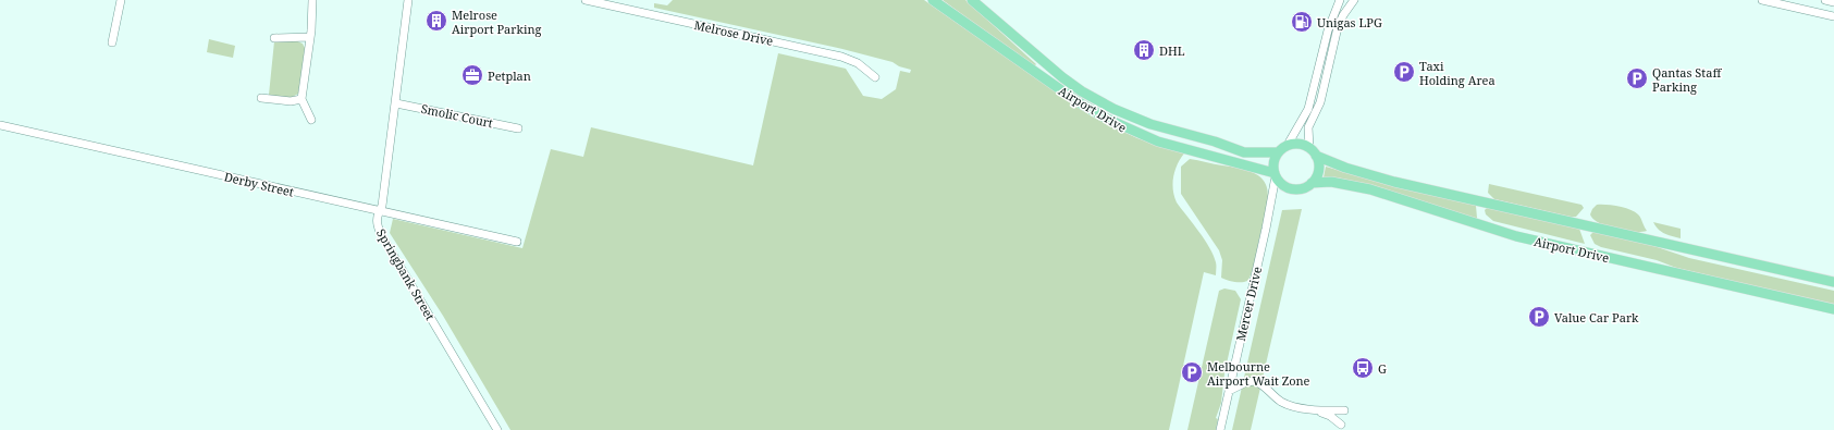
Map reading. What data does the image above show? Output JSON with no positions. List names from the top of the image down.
{
  "streets": {
    "main road": ["Airport Drive"],
    "street": [
      "Melrose Drive",
      "Smolic Court",
      "Derby Street",
      "Springbank Street",
      "Mercer Drive"
    ]
  },
  "crossings": [
    ["Airport Drive", "Mercer Drive"],
    ["Smolic Court", "Springbank Street"],
    ["Derby Street", "Springbank Street"]
  ],
  "places": {
    "building": ["Melrose Airport Parking", "DHL"],
    "fuel station": ["Unigas LPG"],
    "parking": [
      "Taxi Holding Area",
      "Qantas Staff Parking",
      "Value Car Park",
      "Melbourne Airport Wait Zone"
    ],
    "office": ["Petplan"],
    "bus stop": ["G"]
  }
}
